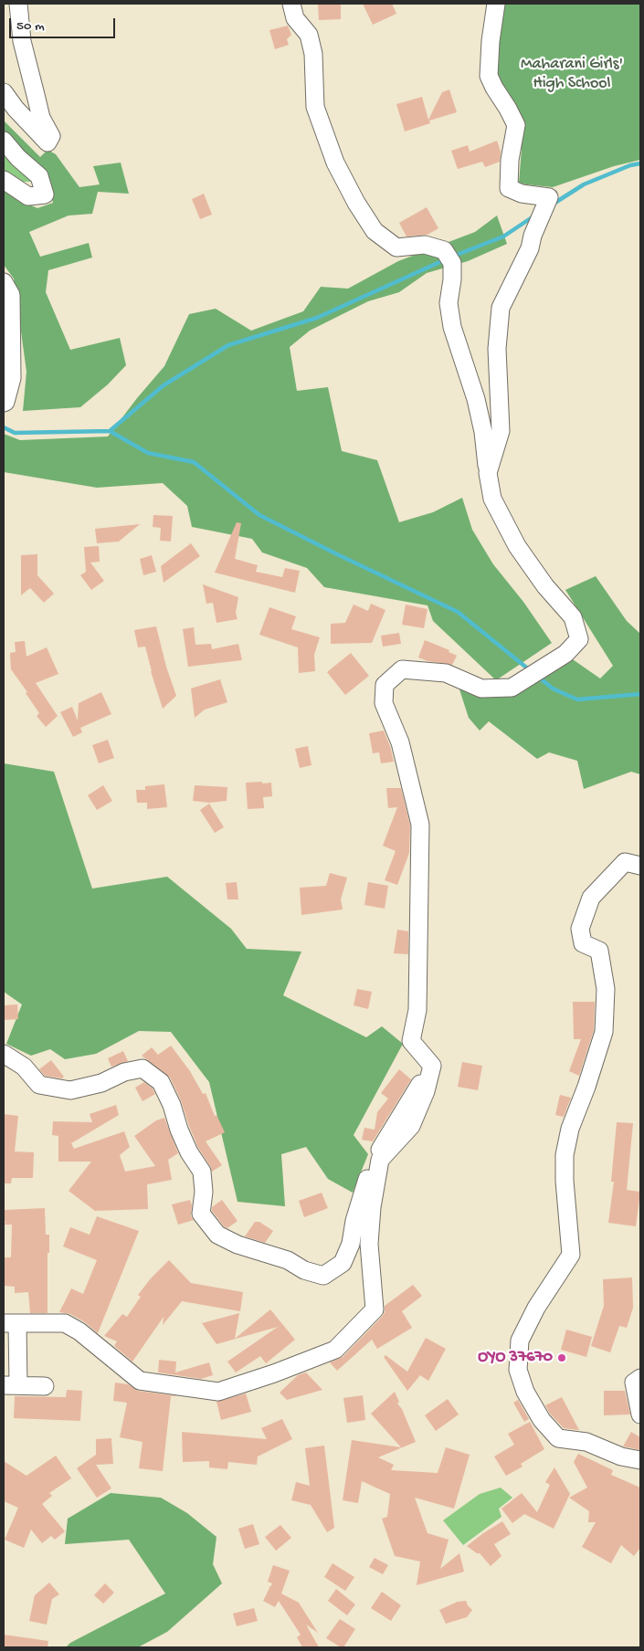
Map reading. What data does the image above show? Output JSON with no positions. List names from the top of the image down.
{
  "parks": ["Maharani Girls' High School"],
  "places": ["OYO 37670"],
  "scale_bar": "50 m"
}
